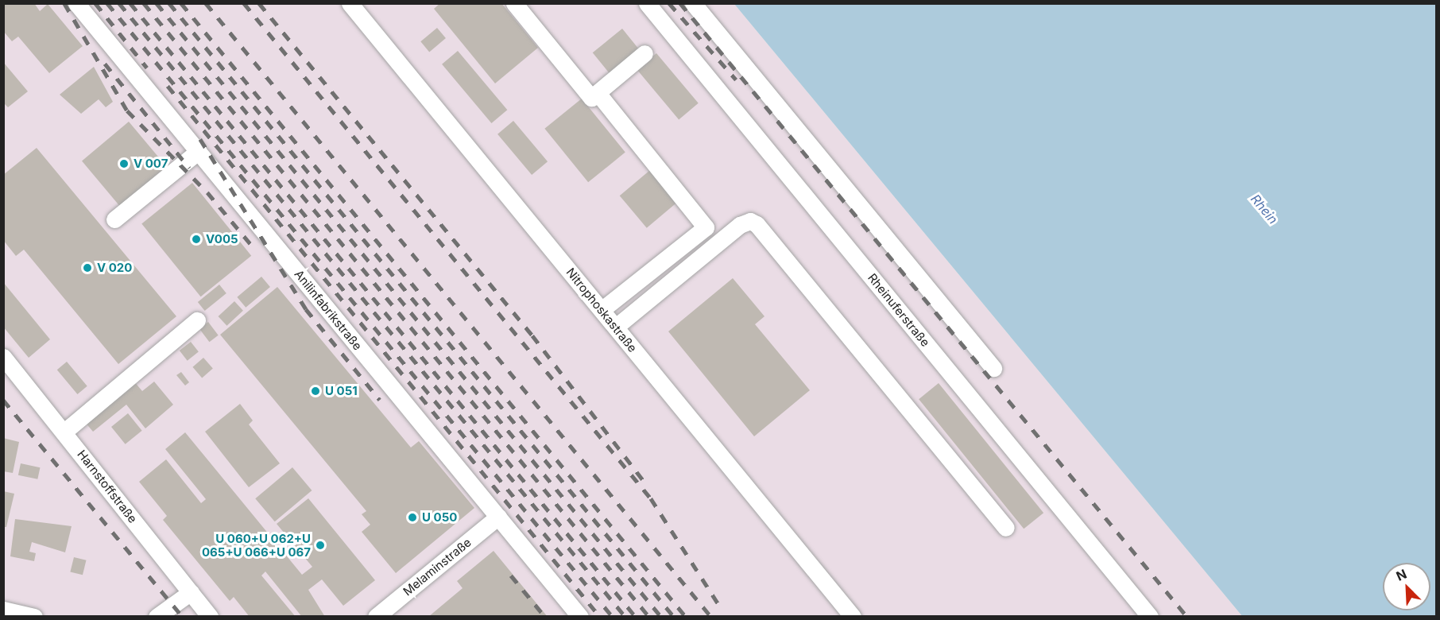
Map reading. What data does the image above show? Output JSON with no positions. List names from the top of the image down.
{
  "streets": {
    "street": [
      "Anilinfabrikstraße",
      "Nitrophoskastraße",
      "Rheinuferstraße",
      "Harnstoffstraße",
      "Melaminstraße"
    ]
  },
  "crossings": [
    ["Anilinfabrikstraße", "Melaminstraße"]
  ],
  "water": ["Rhein"],
  "places": [
    "V 007",
    "V005",
    "V 020",
    "U 051",
    "U 050",
    "U 060+U 062+U 065+U 066+U 067"
  ],
  "north": "top left"
}
